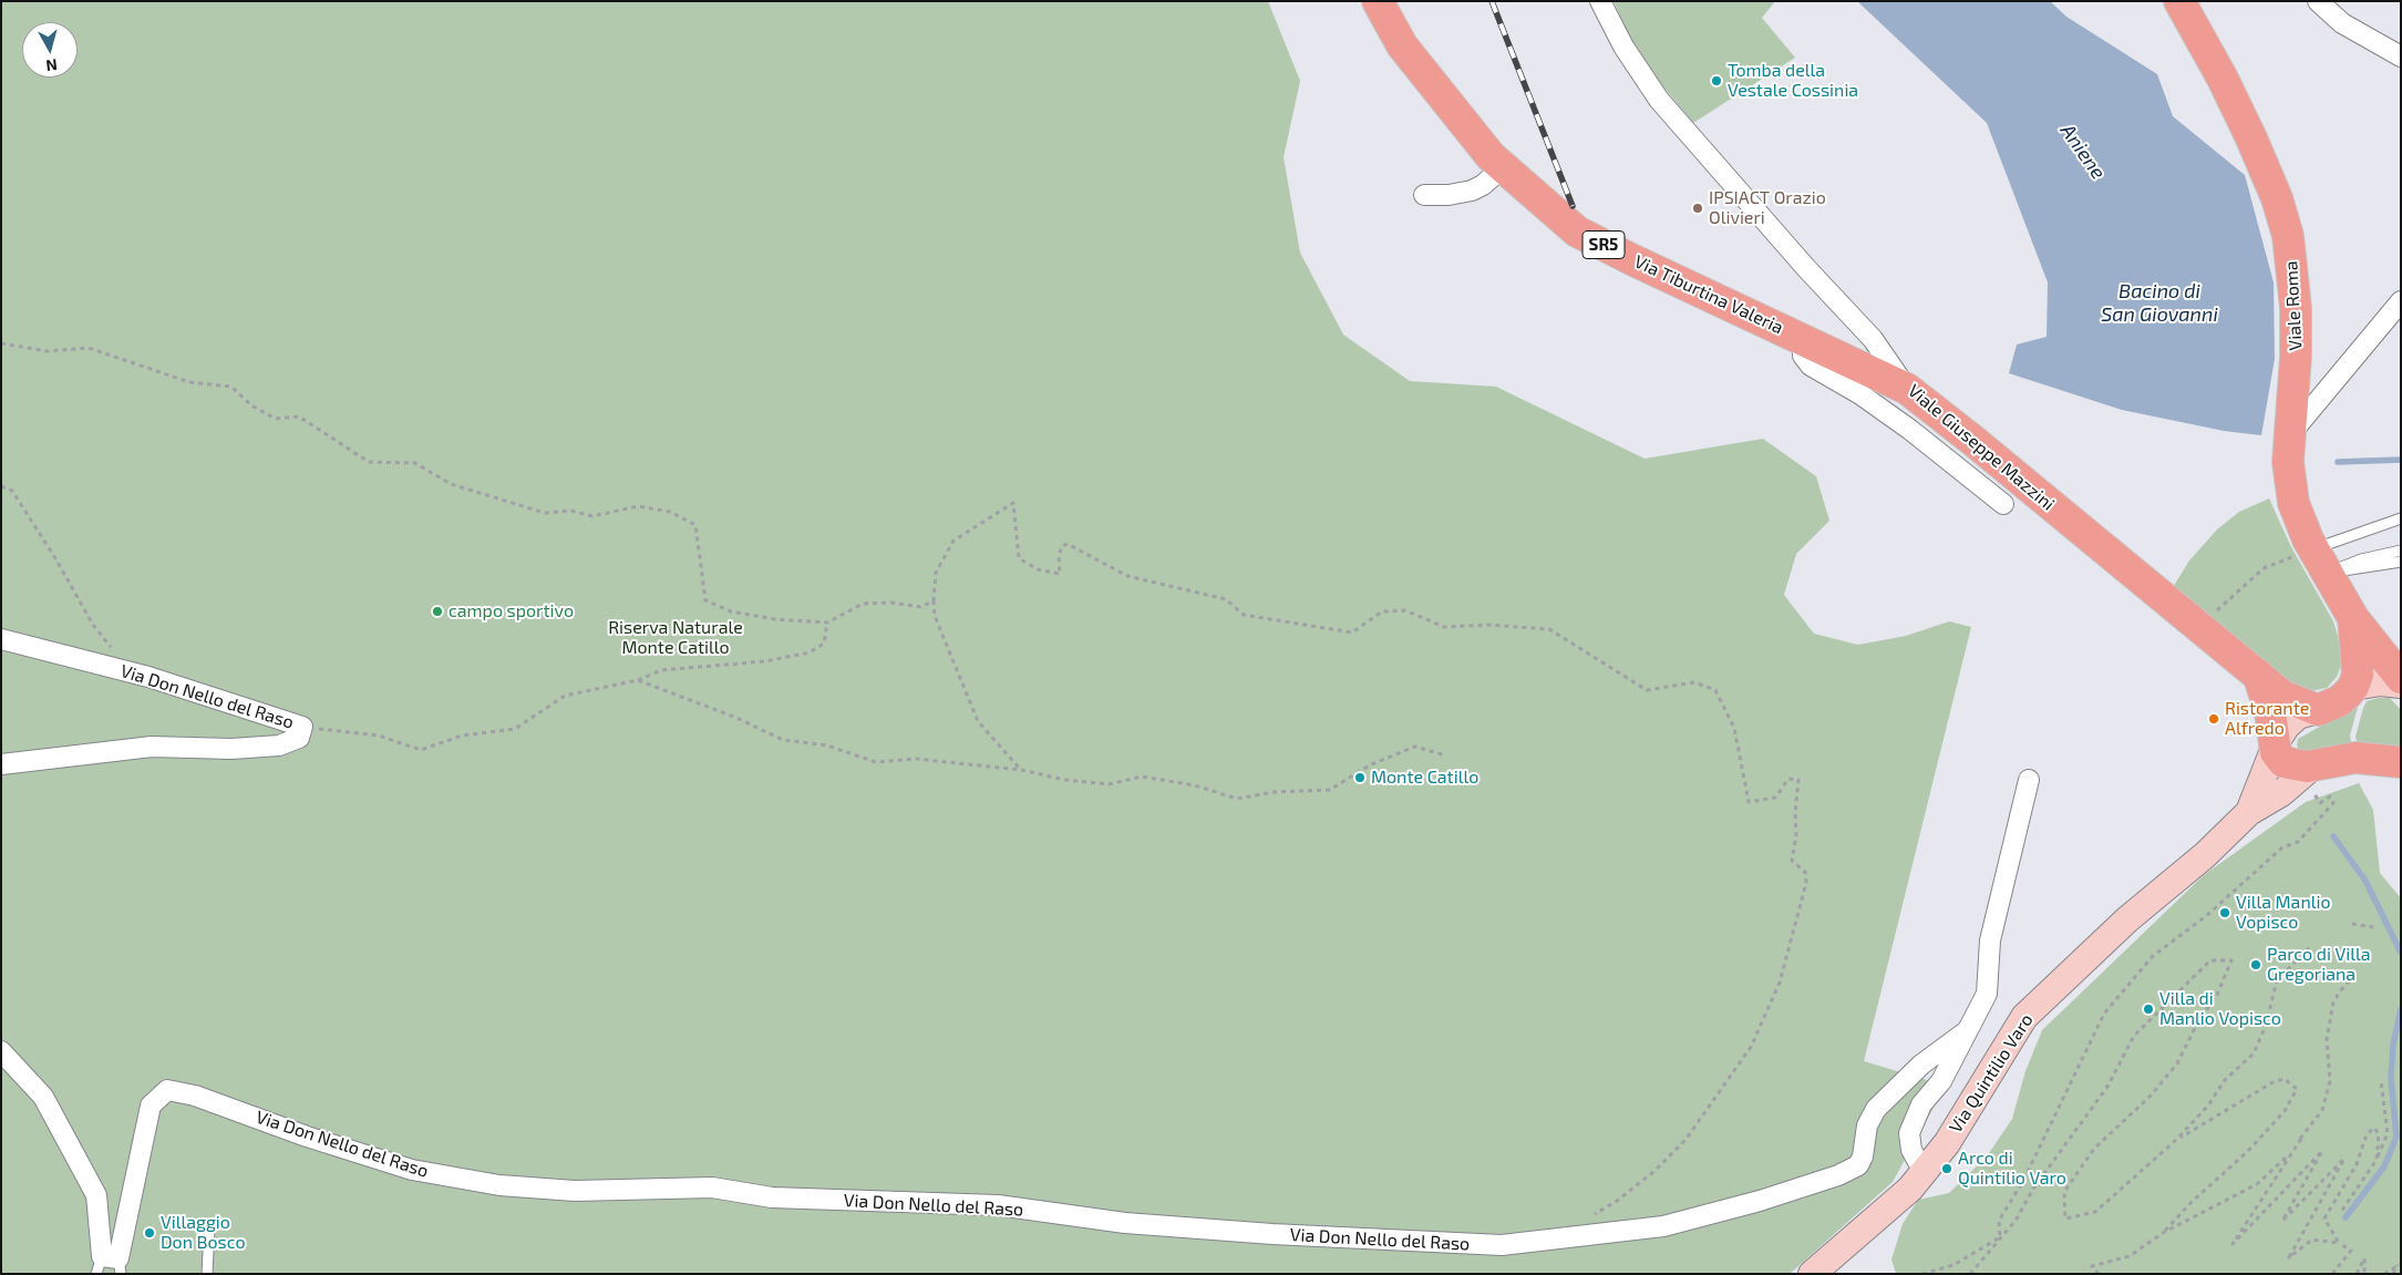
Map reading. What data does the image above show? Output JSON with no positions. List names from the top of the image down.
{
  "streets": {
    "main road": [
      "SR5",
      "Via Tiburtina Valeria",
      "Viale Roma",
      "Viale Giuseppe Mazzini",
      "Via Quintilio Varo"
    ],
    "street": ["Via Don Nello del Raso"]
  },
  "crossings": [
    ["Via Tiburtina Valeria", "Viale Giuseppe Mazzini"]
  ],
  "water": ["Aniene", "Bacino di San Giovanni"],
  "parks": ["Riserva Naturale Monte Catillo"],
  "places": [
    "Tomba della Vestale Cossinia",
    "IPSIACT Orazio Olivieri",
    "campo sportivo",
    "Ristorante Alfredo",
    "Monte Catillo",
    "Villa Manlio Vopisco",
    "Parco di Villa Gregoriana",
    "Villa di Manlio Vopisco",
    "Arco di Quintilio Varo",
    "Villaggio Don Bosco"
  ],
  "north": "bottom"
}
